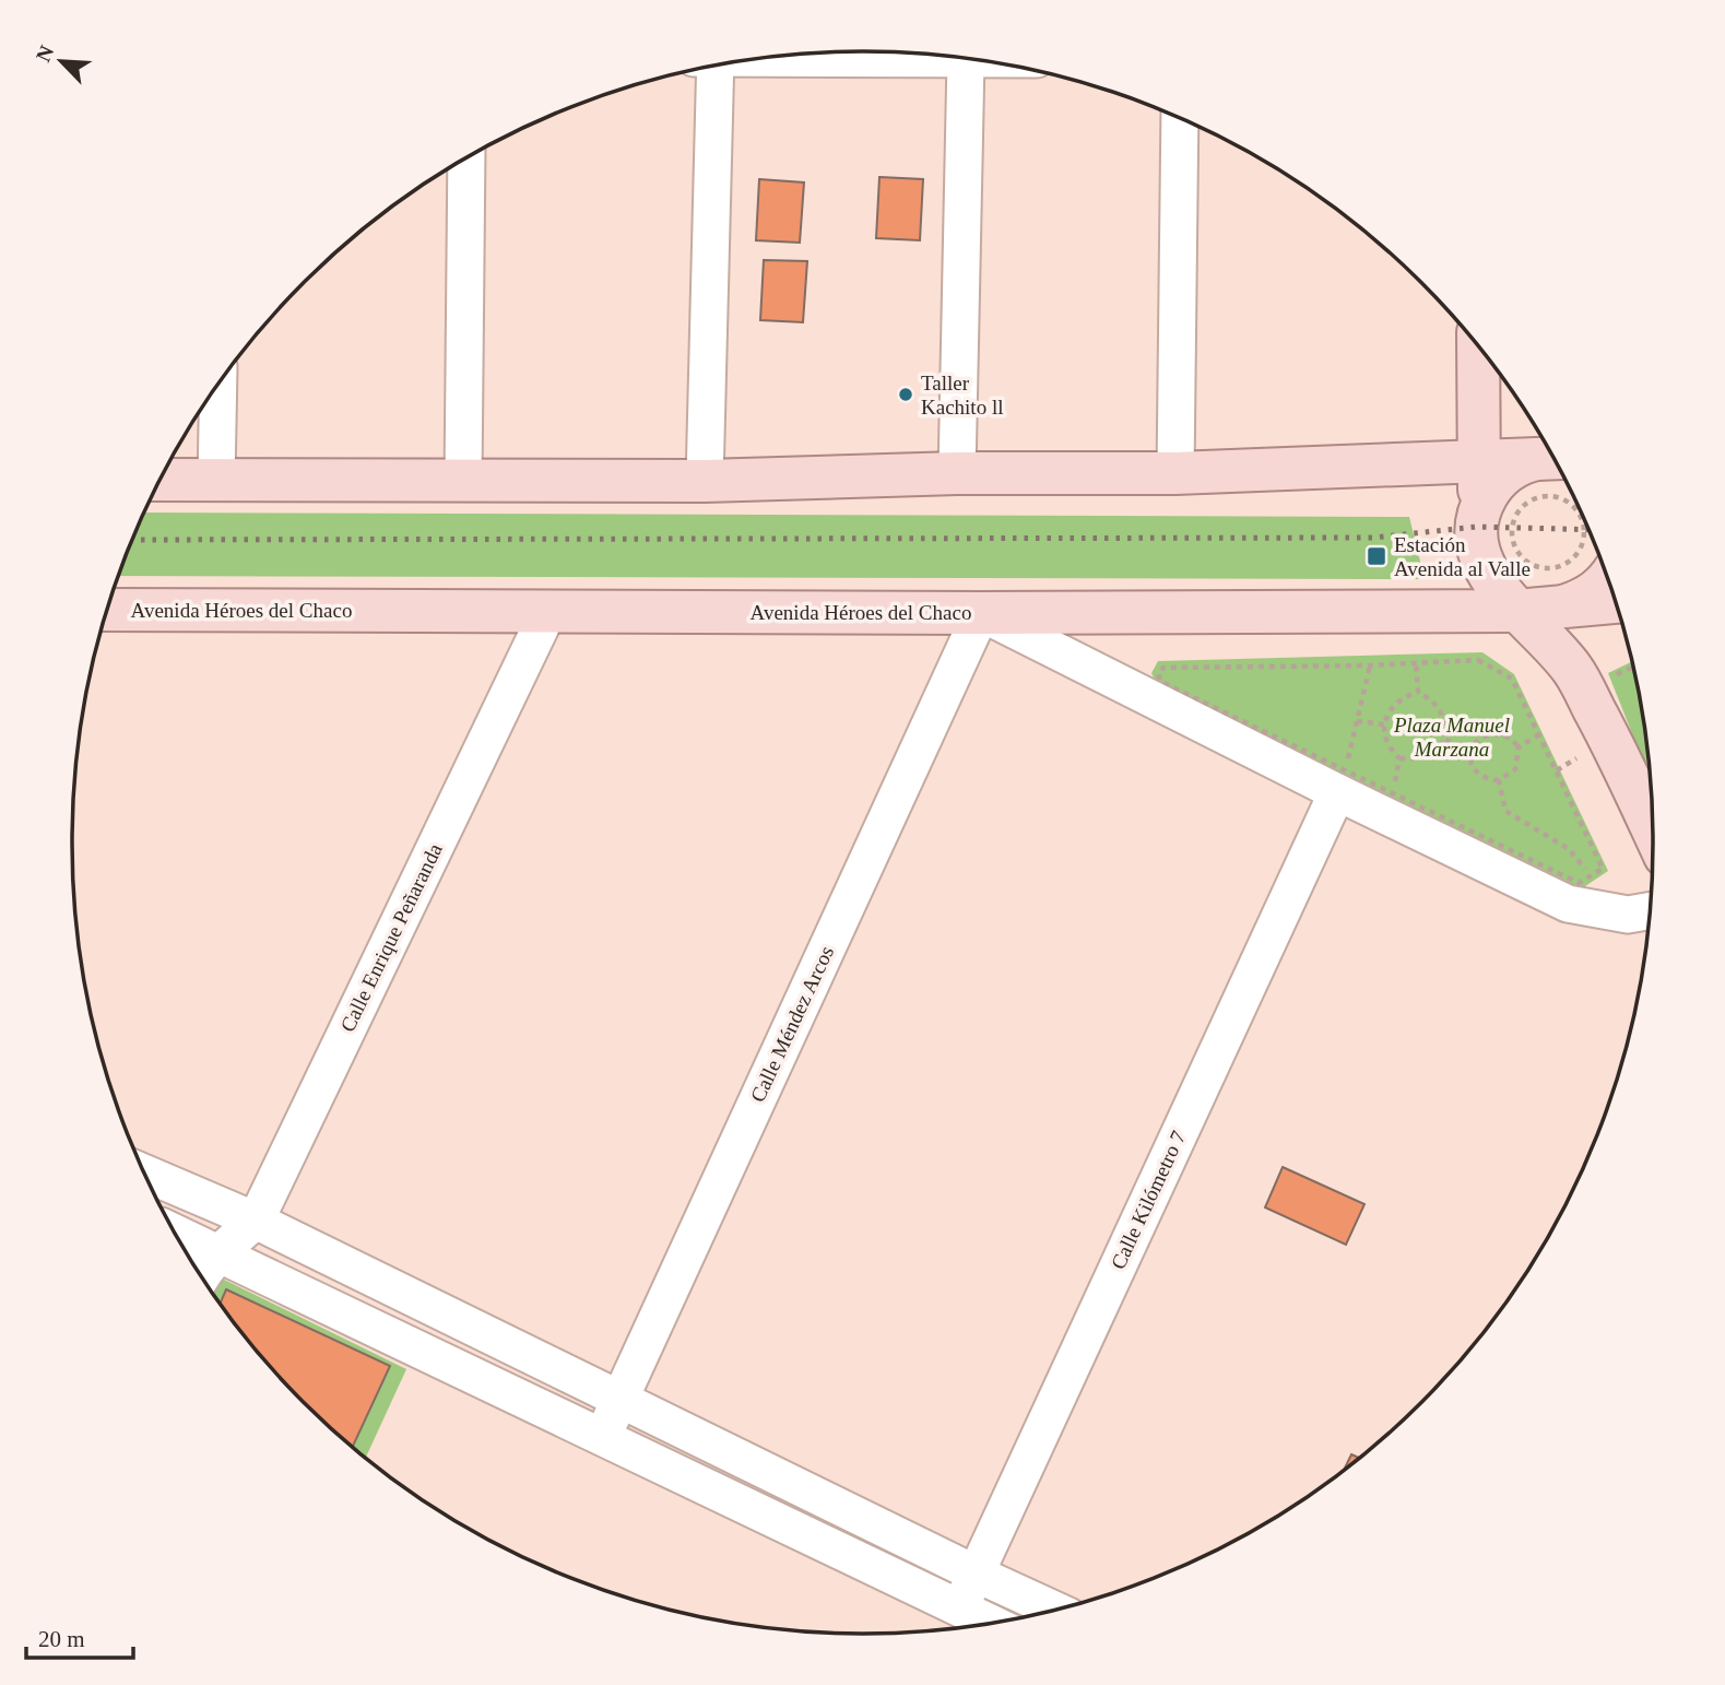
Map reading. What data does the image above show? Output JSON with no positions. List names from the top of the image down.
{
  "streets": {
    "main road": ["Avenida Héroes del Chaco"],
    "street": ["Calle Enrique Peñaranda", "Calle Méndez Arcos", "Calle Kilómetro 7"]
  },
  "crossings": [
    ["Avenida Héroes del Chaco", "Calle Enrique Peñaranda"],
    ["Avenida Héroes del Chaco", "Calle Méndez Arcos"]
  ],
  "parks": ["Plaza Manuel Marzana"],
  "places": {
    "other": ["Taller Kachito ll"],
    "transit": ["Estación Avenida al Valle"]
  },
  "scale_bar": "20 m",
  "north": "top left"
}
